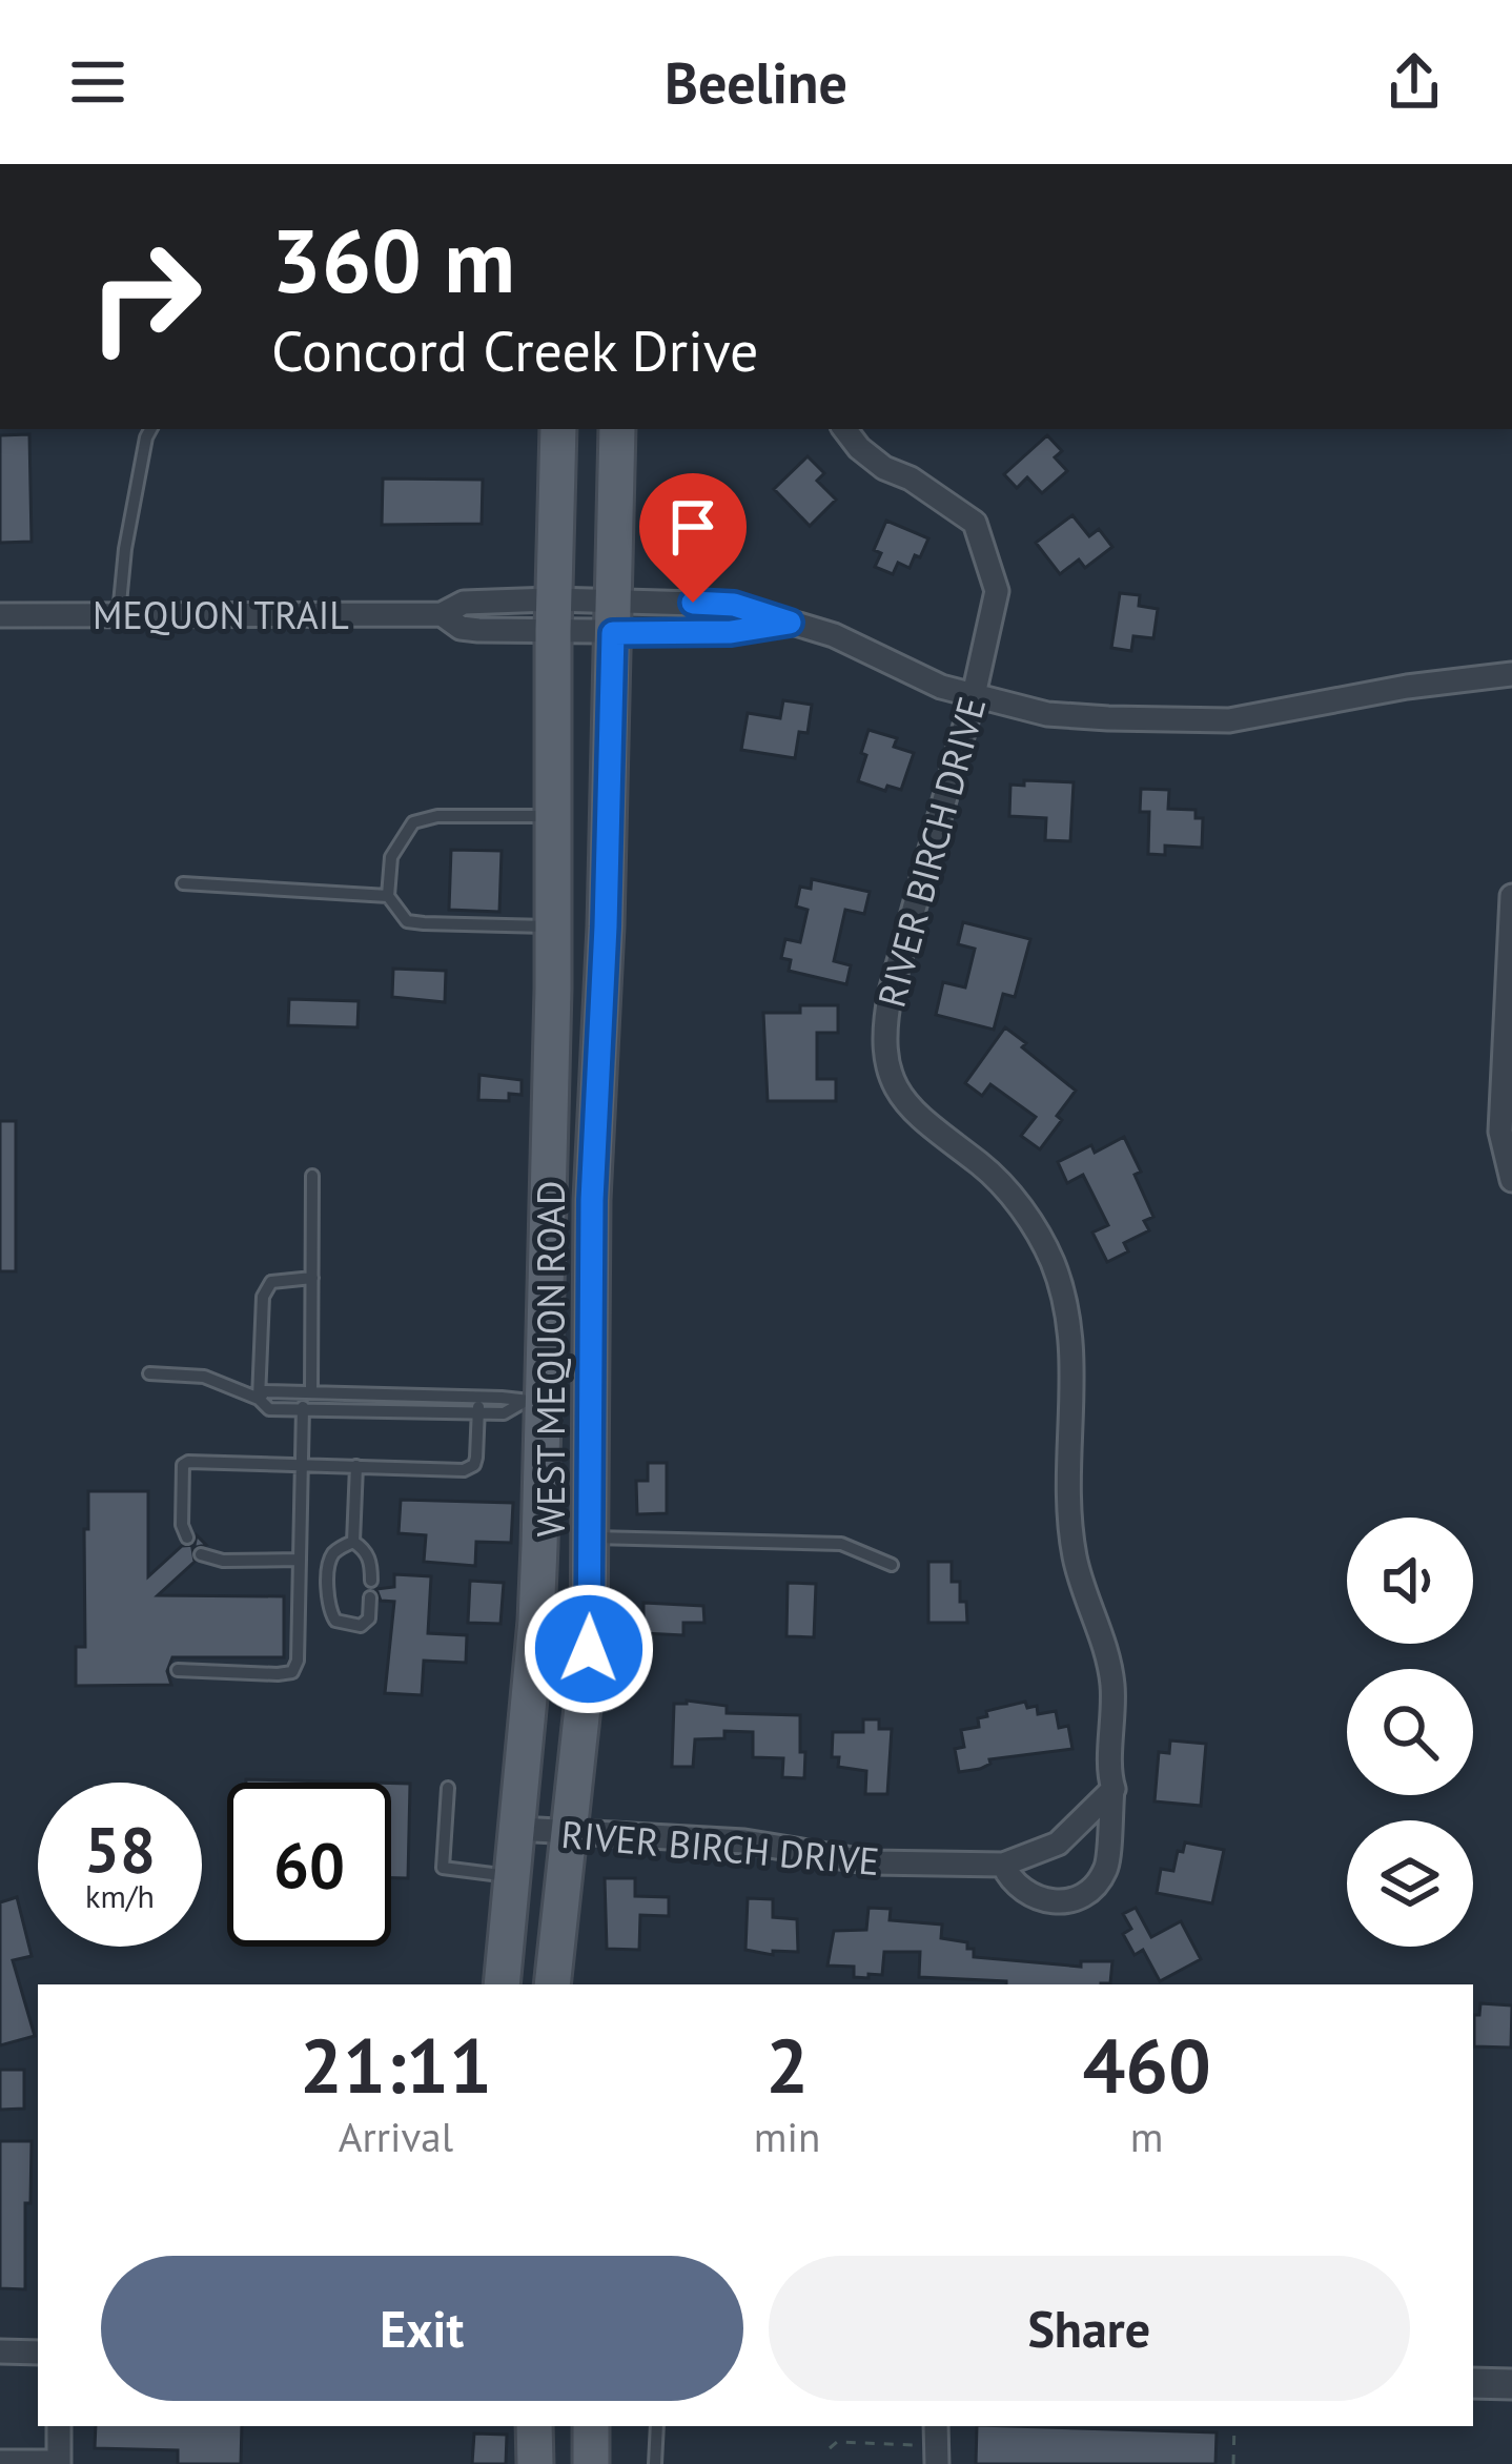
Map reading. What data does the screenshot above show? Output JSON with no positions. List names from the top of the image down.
{
  "streets": {
    "main road": ["WEST MEQUON ROAD"],
    "street": ["MEQUON TRAIL", "RIVER BIRCH DRIVE"]
  },
  "crossings": [
    ["MEQUON TRAIL", "RIVER BIRCH DRIVE"],
    ["MEQUON TRAIL", "WEST MEQUON ROAD"],
    ["RIVER BIRCH DRIVE", "WEST MEQUON ROAD"]
  ],
  "page": {
    "header": "Beeline",
    "turn": ["360 m", "Concord Creek Drive"],
    "speed": "58 km/h",
    "limit": "60",
    "eta": [
      "21:11",
      "Arrival",
      "2",
      "min",
      "460",
      "m"
    ],
    "buttons": ["Exit", "Share"]
  }
}
